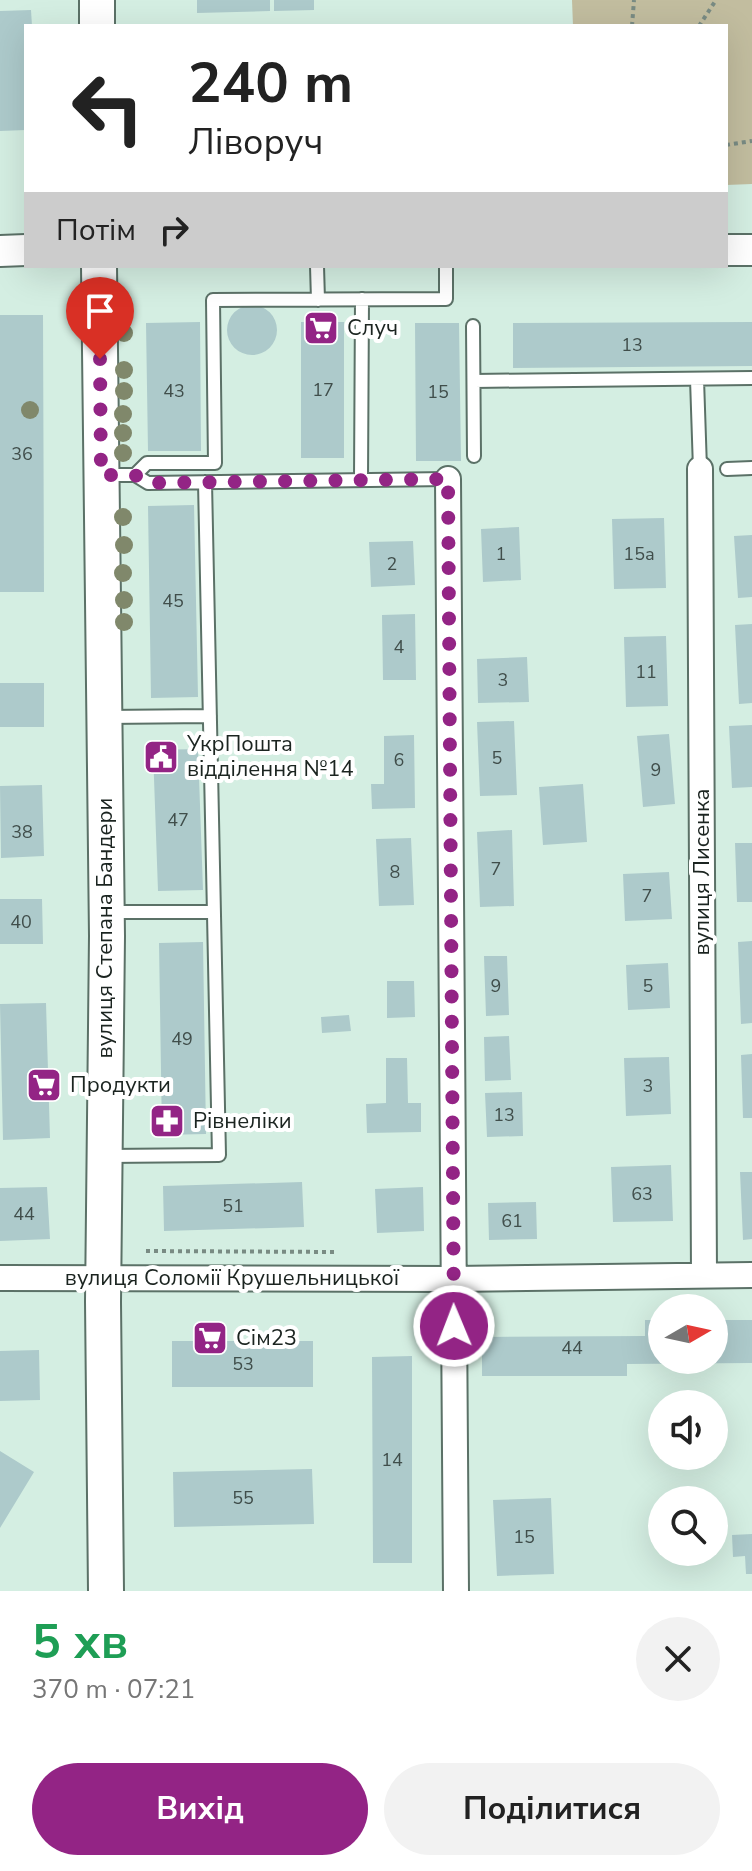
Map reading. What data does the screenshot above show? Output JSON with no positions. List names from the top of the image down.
{
  "streets": {
    "main road": ["вулиця Степана Бандери"],
    "street": ["вулиця Лисенка", "вулиця Соломії Крушельницької"]
  },
  "crossings": [
    ["вулиця Лисенка", "вулиця Соломії Крушельницької"],
    ["вулиця Степана Бандери", "вулиця Соломії Крушельницької"]
  ],
  "places": {
    "supermarket": ["Случ", "Продукти", "Сім23"],
    "public building": ["УкрПошта відділення №14"],
    "pharmacy": ["Рівнеліки"]
  },
  "house_numbers": [
    "13",
    "17",
    "43",
    "15",
    "36",
    "1",
    "15а",
    "2",
    "45",
    "4",
    "11",
    "3",
    "5",
    "6",
    "9",
    "47",
    "38",
    "7",
    "8",
    "7",
    "40",
    "9",
    "5",
    "49",
    "3",
    "13",
    "63",
    "51",
    "44",
    "61",
    "44",
    "53",
    "14",
    "55",
    "15"
  ],
  "north": "right",
  "page": {
    "turn": ["240 m", "Ліворуч"],
    "then": "Потім",
    "heading": ["5 хв", "370 m · 07:21"],
    "buttons": ["Вихід", "Поділитися"]
  }
}
